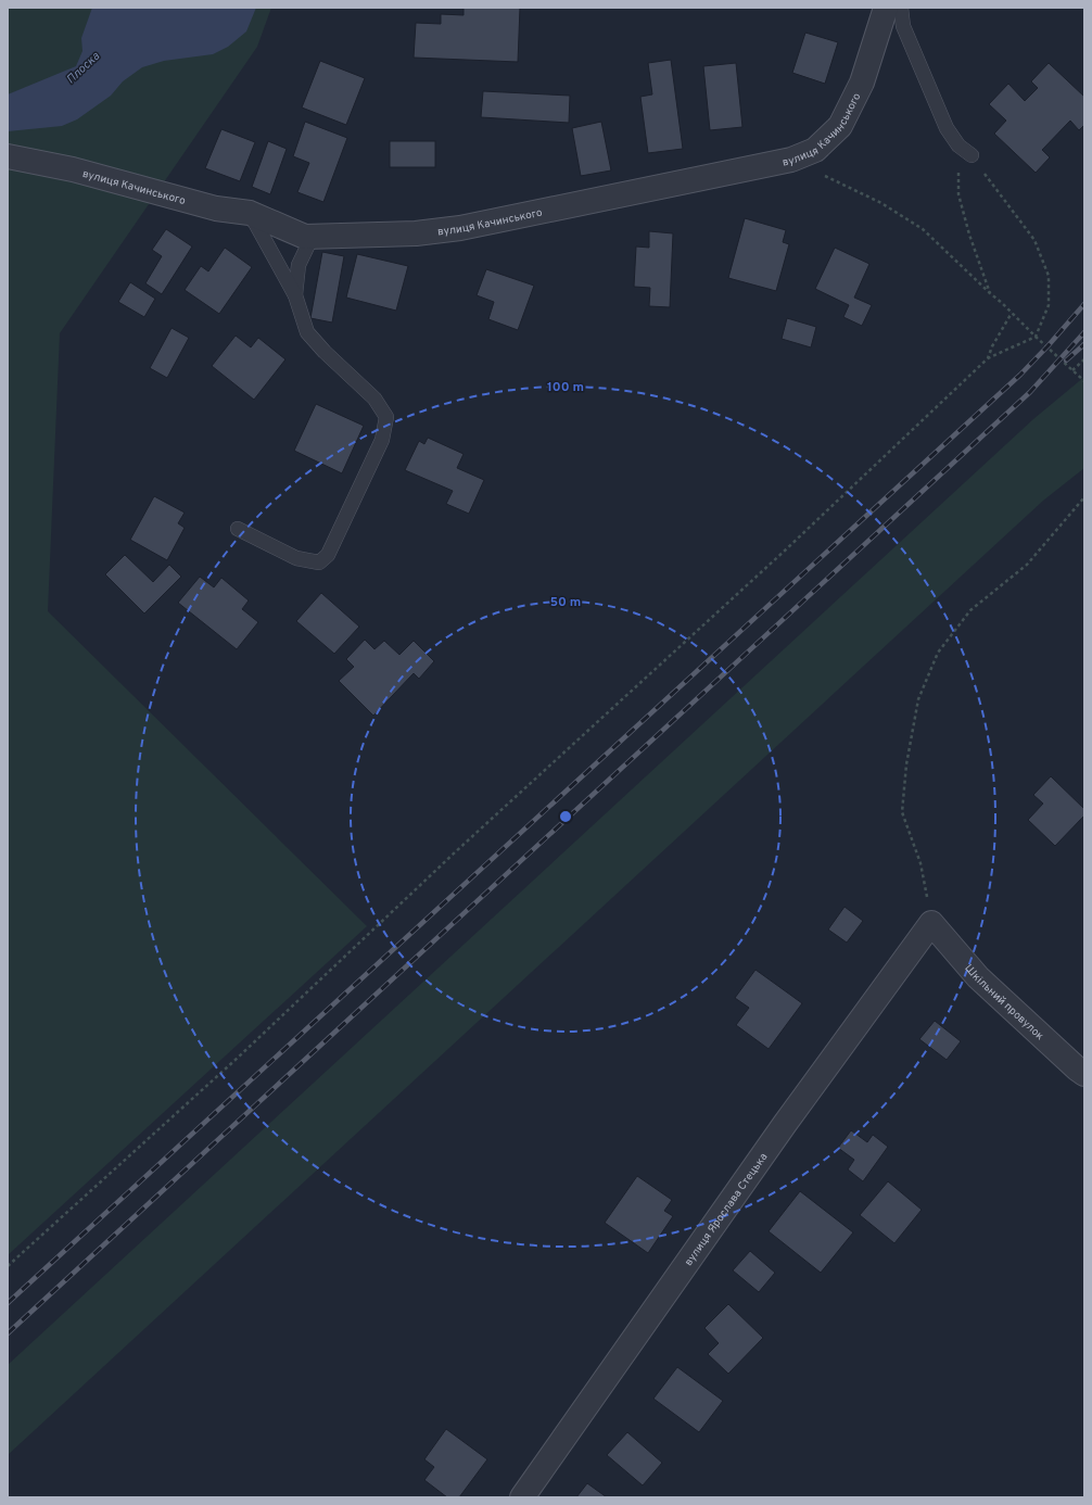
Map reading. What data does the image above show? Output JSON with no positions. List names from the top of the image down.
{
  "streets": {
    "street": ["вулиця Качинського", "Шкільний провулок", "вулиця Ярослава Стецька"]
  },
  "crossings": [
    ["Шкільний провулок", "вулиця Ярослава Стецька"]
  ],
  "water": ["Плоска"],
  "rings": ["100 m", "50 m"]
}
